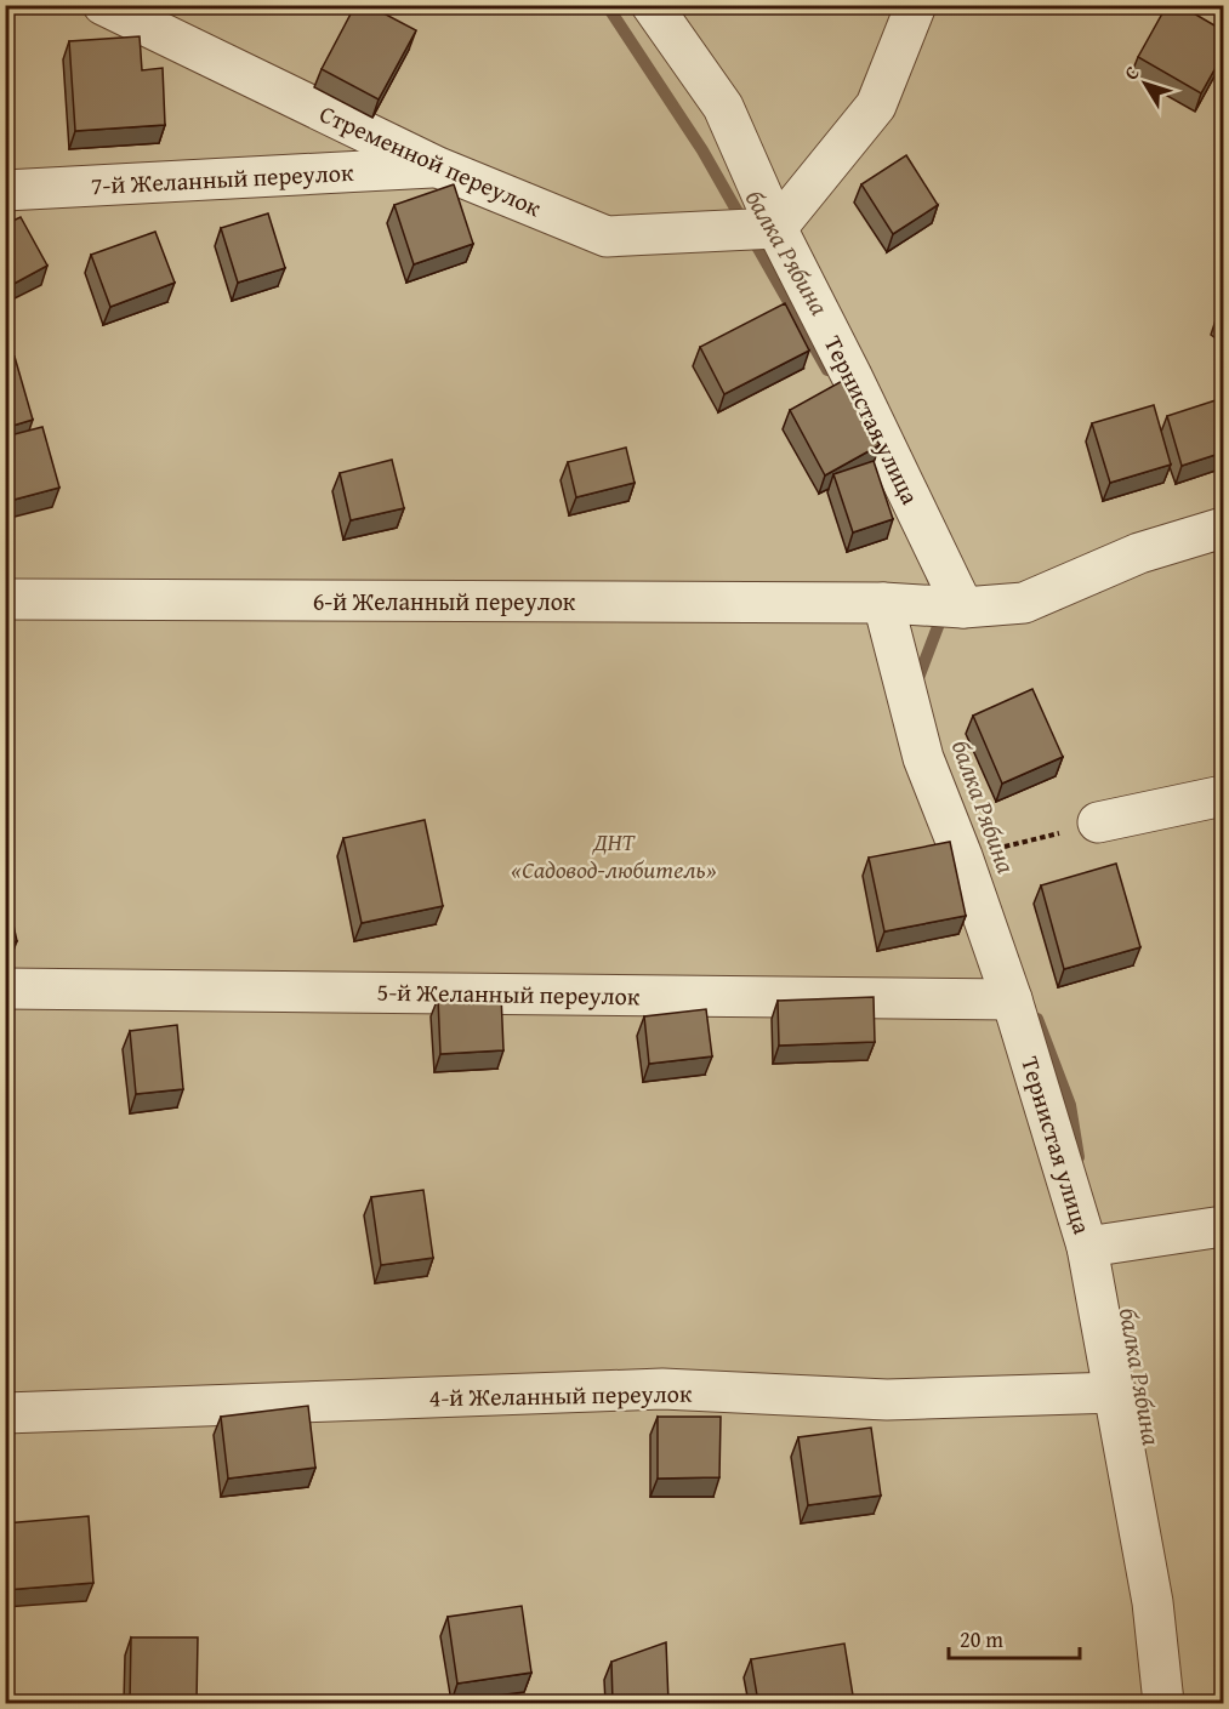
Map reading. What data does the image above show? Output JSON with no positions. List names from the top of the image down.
{
  "streets": {
    "street": [
      "Стременной переулок",
      "7-й Желанный переулок",
      "Тернистая улица",
      "6-й Желанный переулок",
      "5-й Желанный переулок",
      "4-й Желанный переулок"
    ]
  },
  "crossings": [
    ["Стременной переулок", "7-й Желанный переулок"],
    ["Стременной переулок", "Тернистая улица"],
    ["Тернистая улица", "6-й Желанный переулок"],
    ["Тернистая улица", "5-й Желанный переулок"],
    ["Тернистая улица", "4-й Желанный переулок"]
  ],
  "water": ["балка Рябина"],
  "parks": ["ДНТ «Садовод-любитель»"],
  "scale_bar": "20 m",
  "north": "top left"
}
